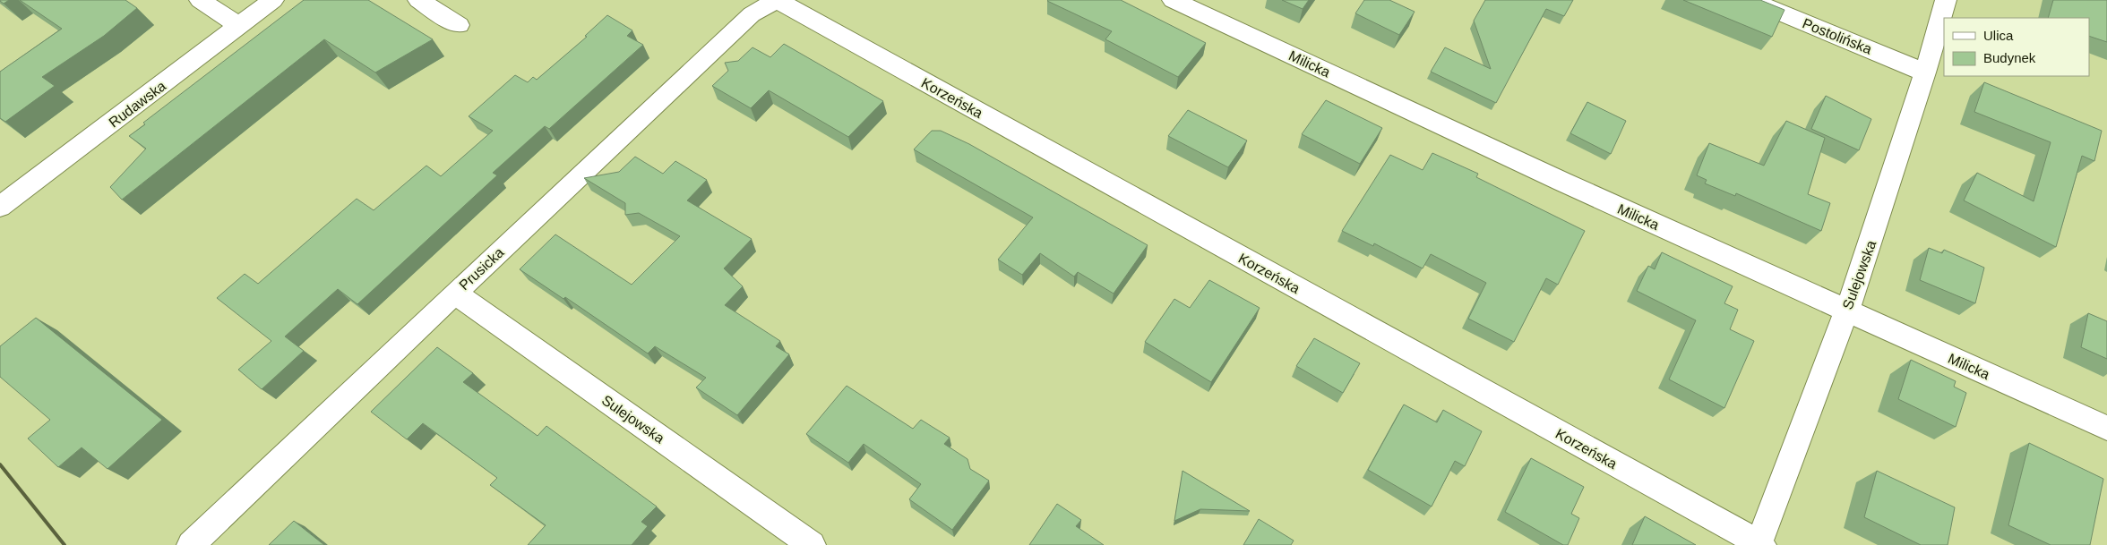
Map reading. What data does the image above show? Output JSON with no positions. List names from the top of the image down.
{
  "streets": {
    "street": [
      "Postolińska",
      "Milicka",
      "Korzeńska",
      "Rudawska",
      "Prusicka",
      "Sulejowska"
    ]
  },
  "crossings": [
    ["Postolińska", "Sulejowska"],
    ["Milicka", "Sulejowska"],
    ["Korzeńska", "Prusicka"],
    ["Korzeńska", "Sulejowska"],
    ["Prusicka", "Sulejowska"]
  ],
  "legend": ["Ulica", "Budynek"]
}
